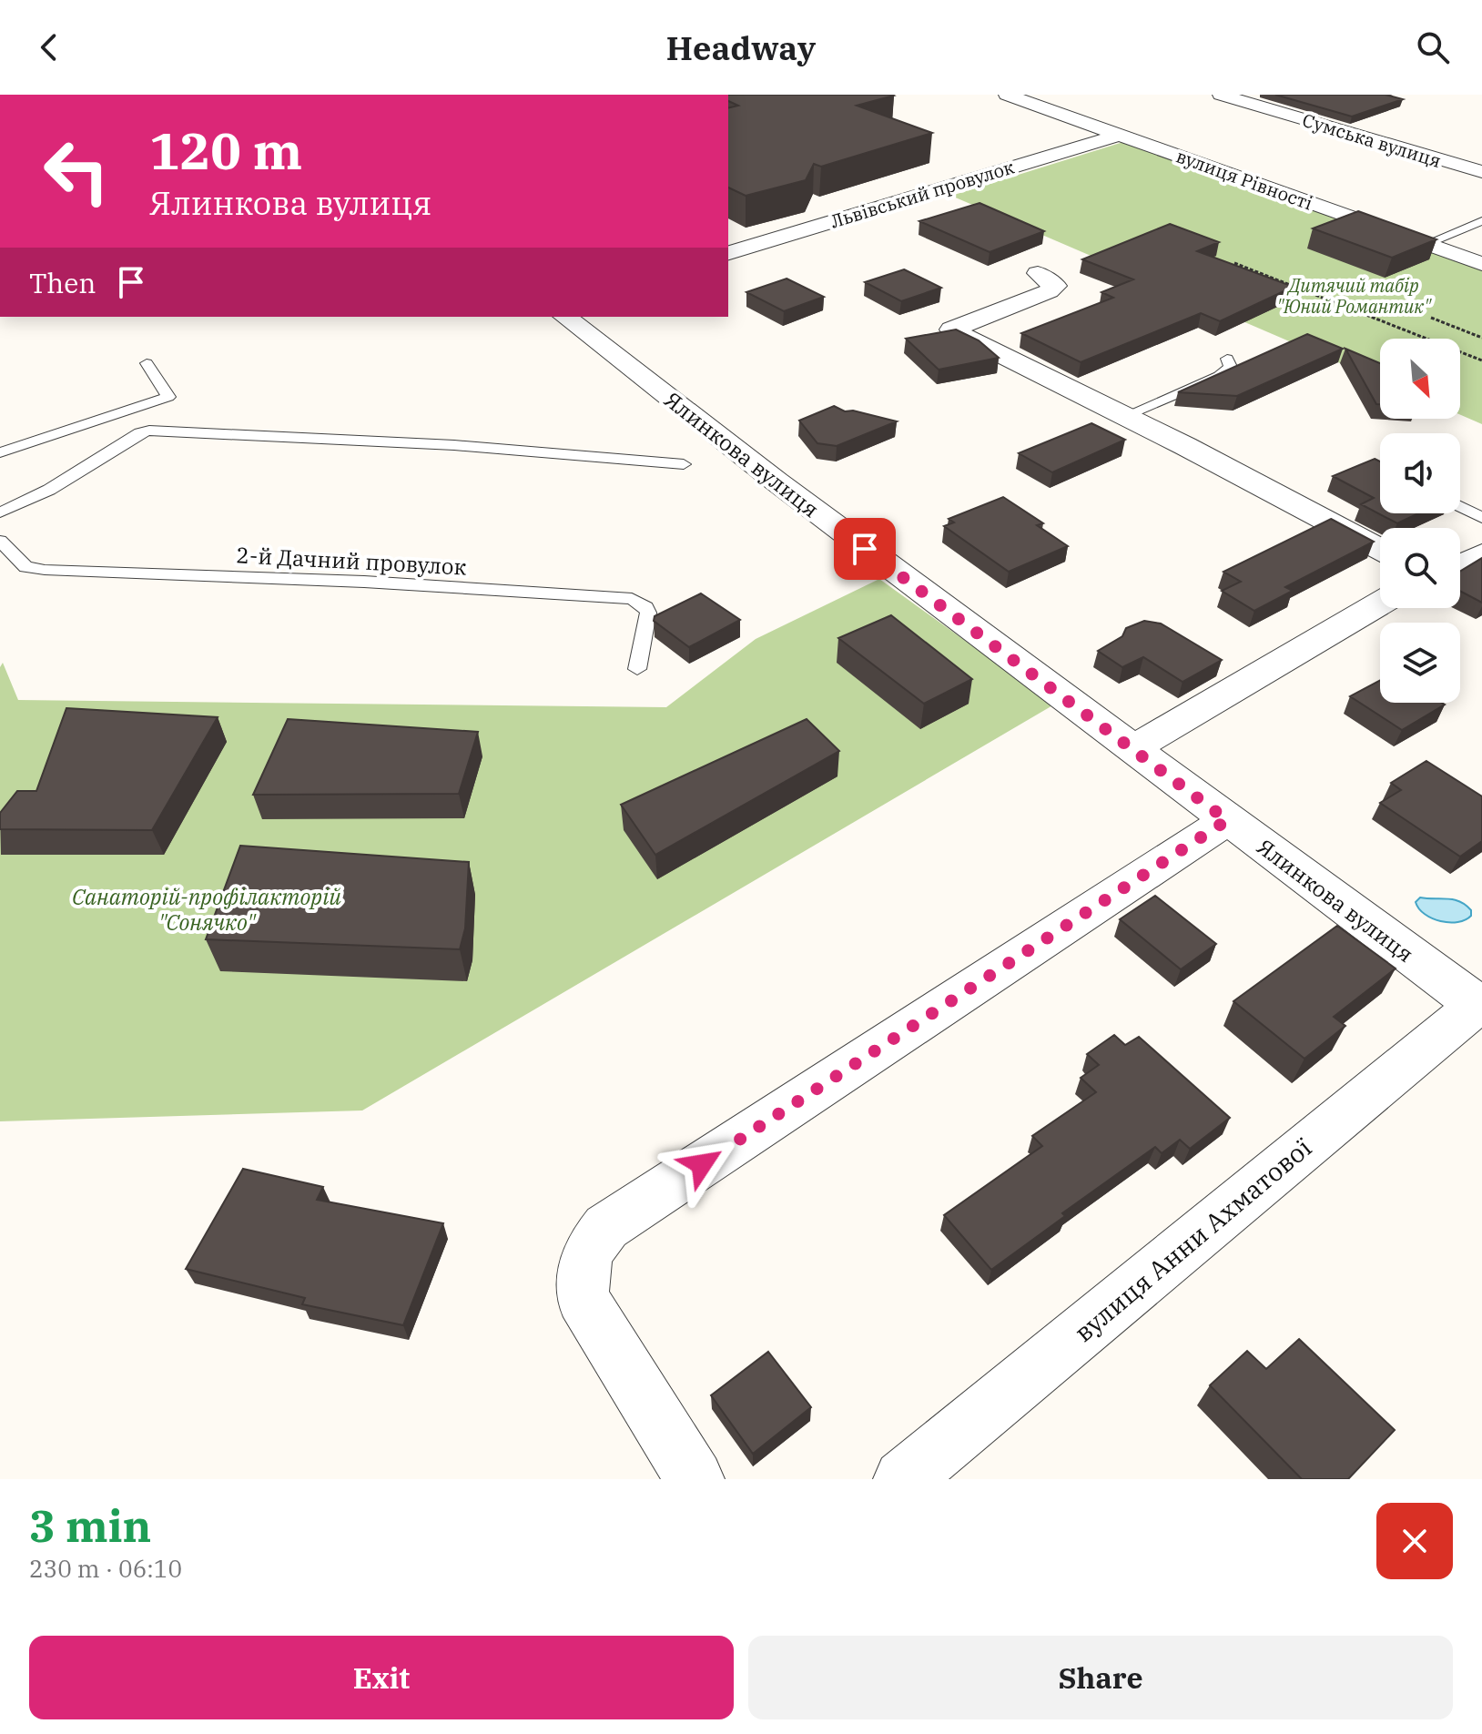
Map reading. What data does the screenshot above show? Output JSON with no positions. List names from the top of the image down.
{
  "streets": {
    "street": [
      "Сумська вулиця",
      "вулиця Рівності",
      "Львівський провулок",
      "Ялинкова вулиця",
      "вулиця Анни Ахматової"
    ],
    "lane": ["2-й Дачний провулок"]
  },
  "crossings": [
    ["вулиця Рівності", "Львівський провулок"],
    ["Ялинкова вулиця", "вулиця Анни Ахматової"]
  ],
  "parks": ["Дитячий табір \"Юний Романтик\"", "Санаторій-профілакторій \"Сонячко\""],
  "north": "bottom right",
  "page": {
    "header": "Headway",
    "turn": ["120 m", "Ялинкова вулиця"],
    "then": "Then",
    "heading": ["3 min", "230 m · 06:10"],
    "buttons": ["Exit", "Share"]
  }
}
